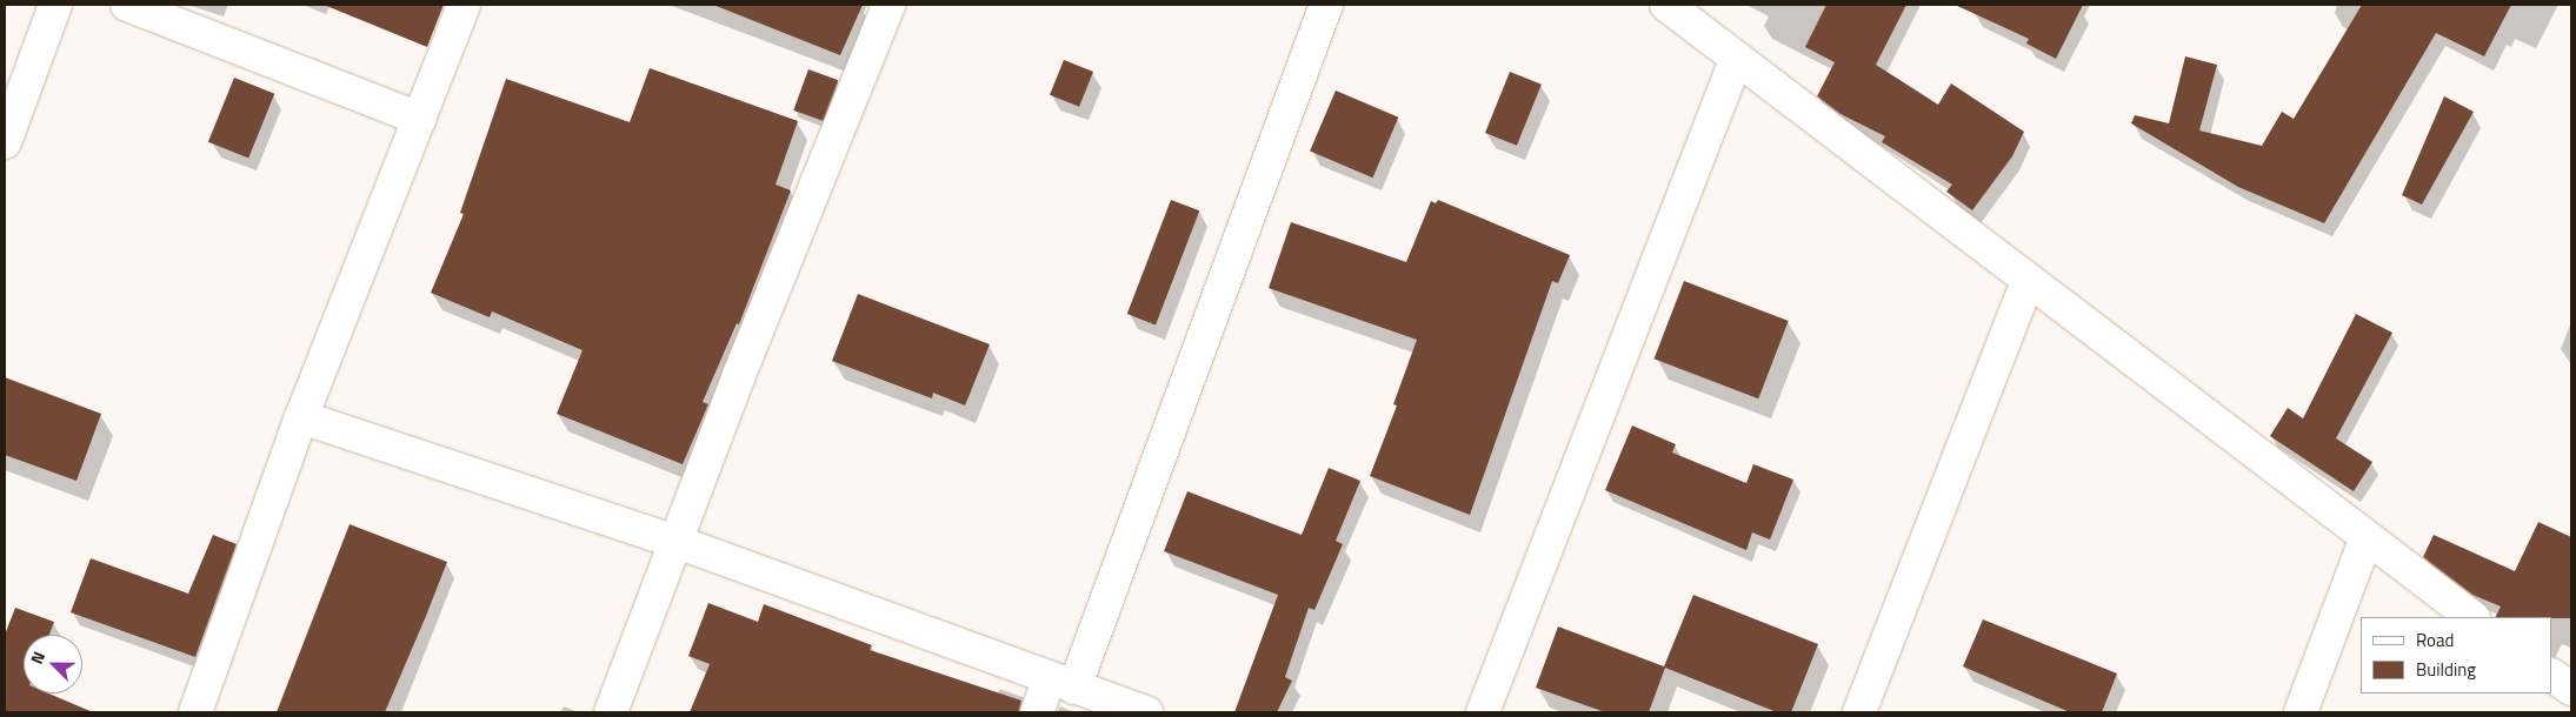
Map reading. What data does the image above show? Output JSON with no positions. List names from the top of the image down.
{
  "legend": ["Road", "Building"],
  "north": "top left"
}
